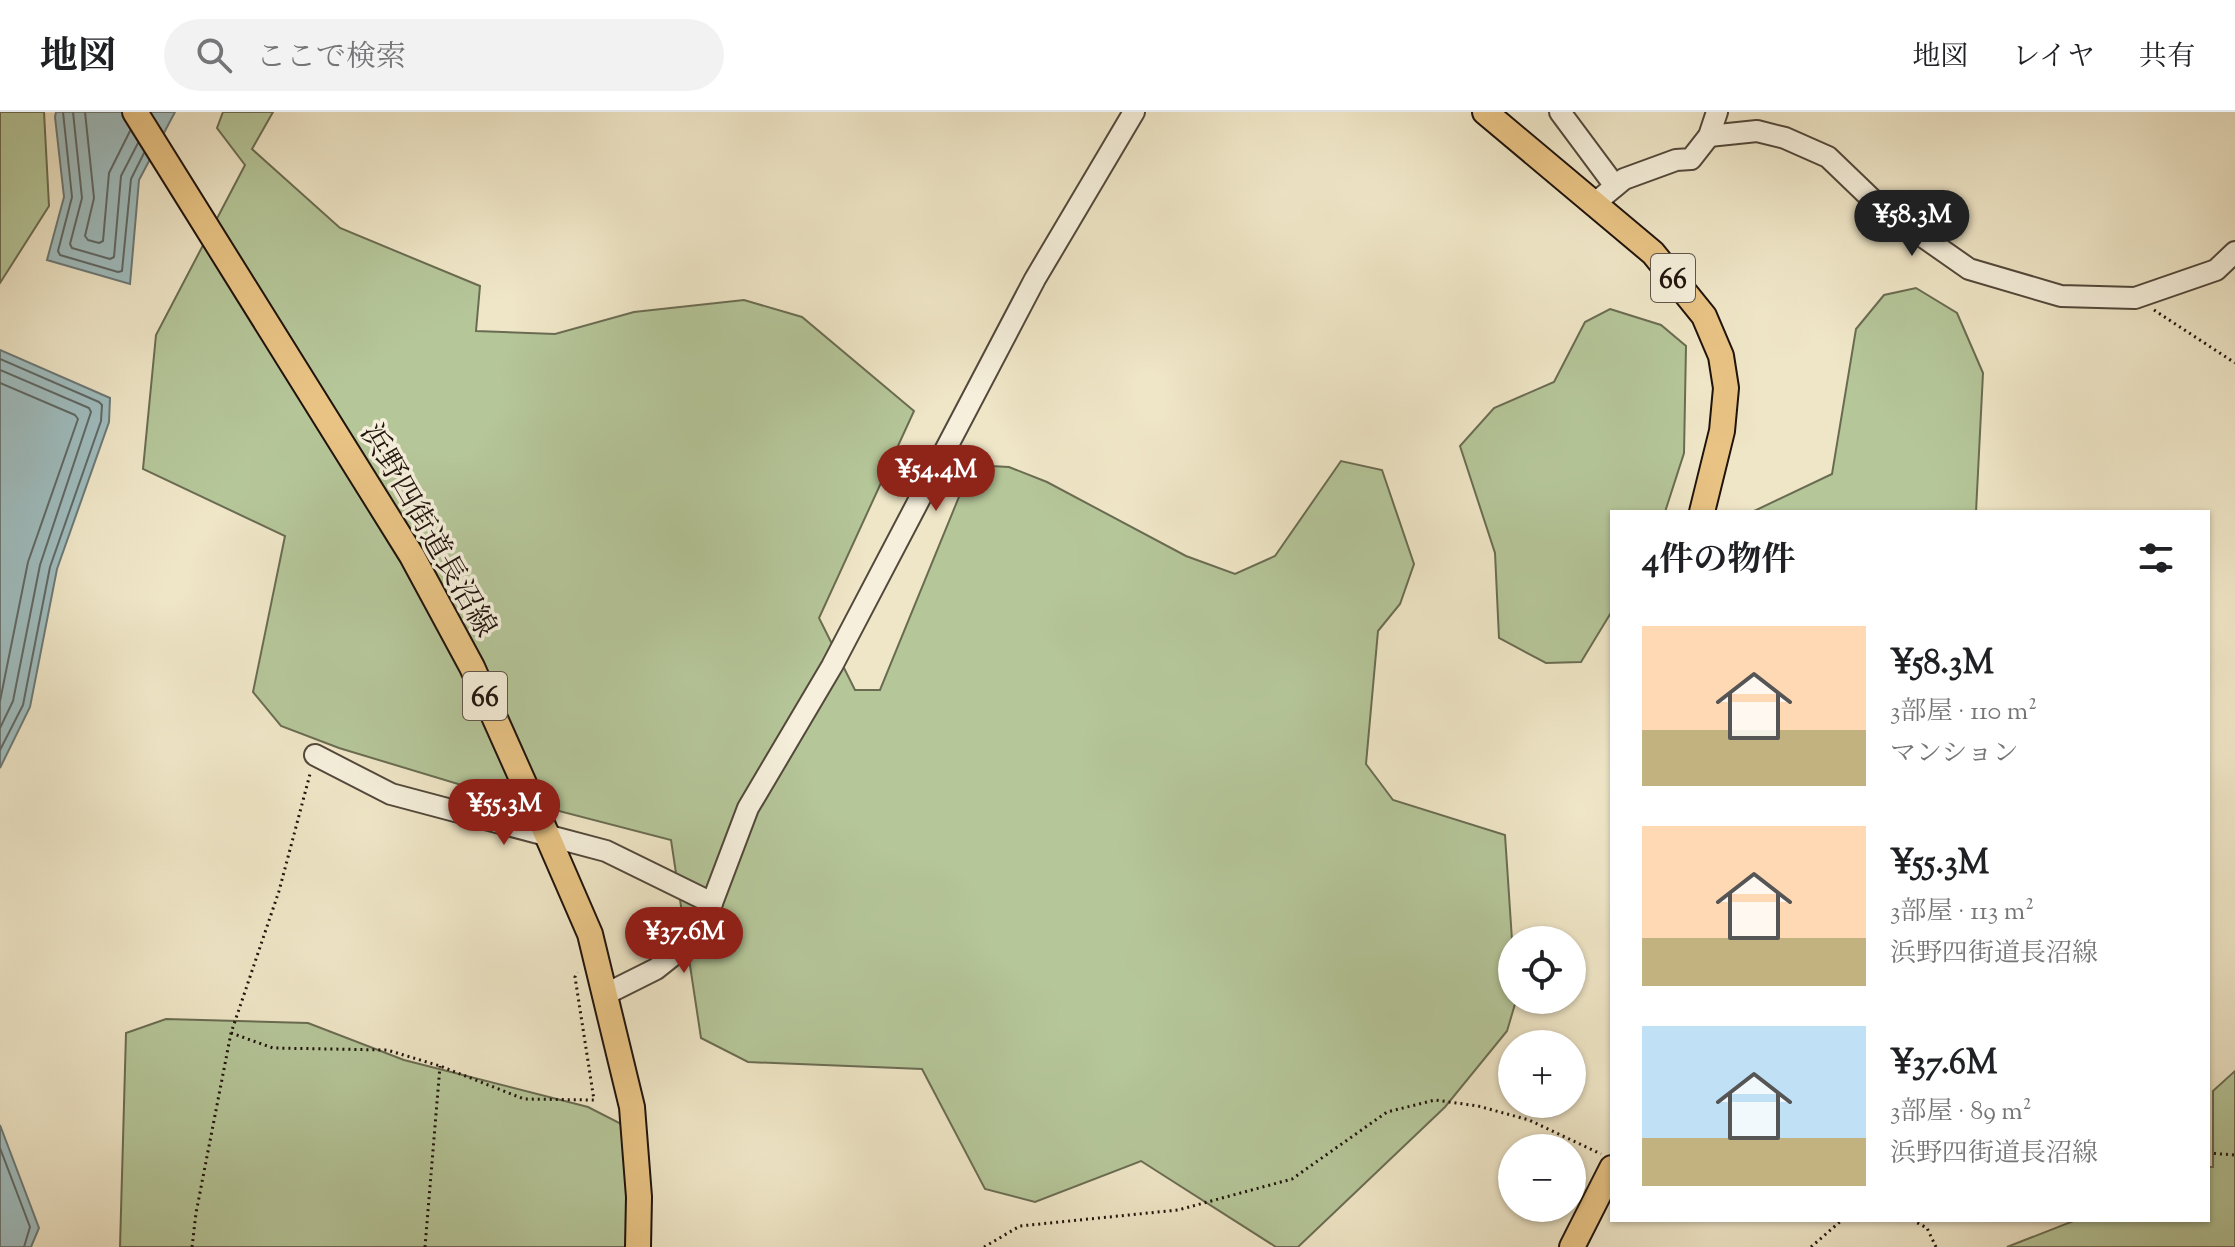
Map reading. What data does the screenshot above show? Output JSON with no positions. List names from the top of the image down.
{
  "streets": {
    "main road": ["66", "浜野四街道長沼線"]
  },
  "page": {
    "header": "地図",
    "search": "ここで検索",
    "nav": ["地図", "レイヤ", "共有"],
    "price": [
      "¥58.3M",
      "¥54.4M",
      "¥55.3M",
      "¥37.6M"
    ],
    "heading": "4件の物件",
    "list": [
      {
        "name": "¥58.3M",
        "note": "3部屋 · 110 m² · マンション"
      },
      {
        "name": "¥55.3M",
        "note": "3部屋 · 113 m² · 浜野四街道長沼線"
      },
      {
        "name": "¥37.6M",
        "note": "3部屋 · 89 m² · 浜野四街道長沼線"
      }
    ],
    "map_buttons": ["+", "−"]
  }
}
